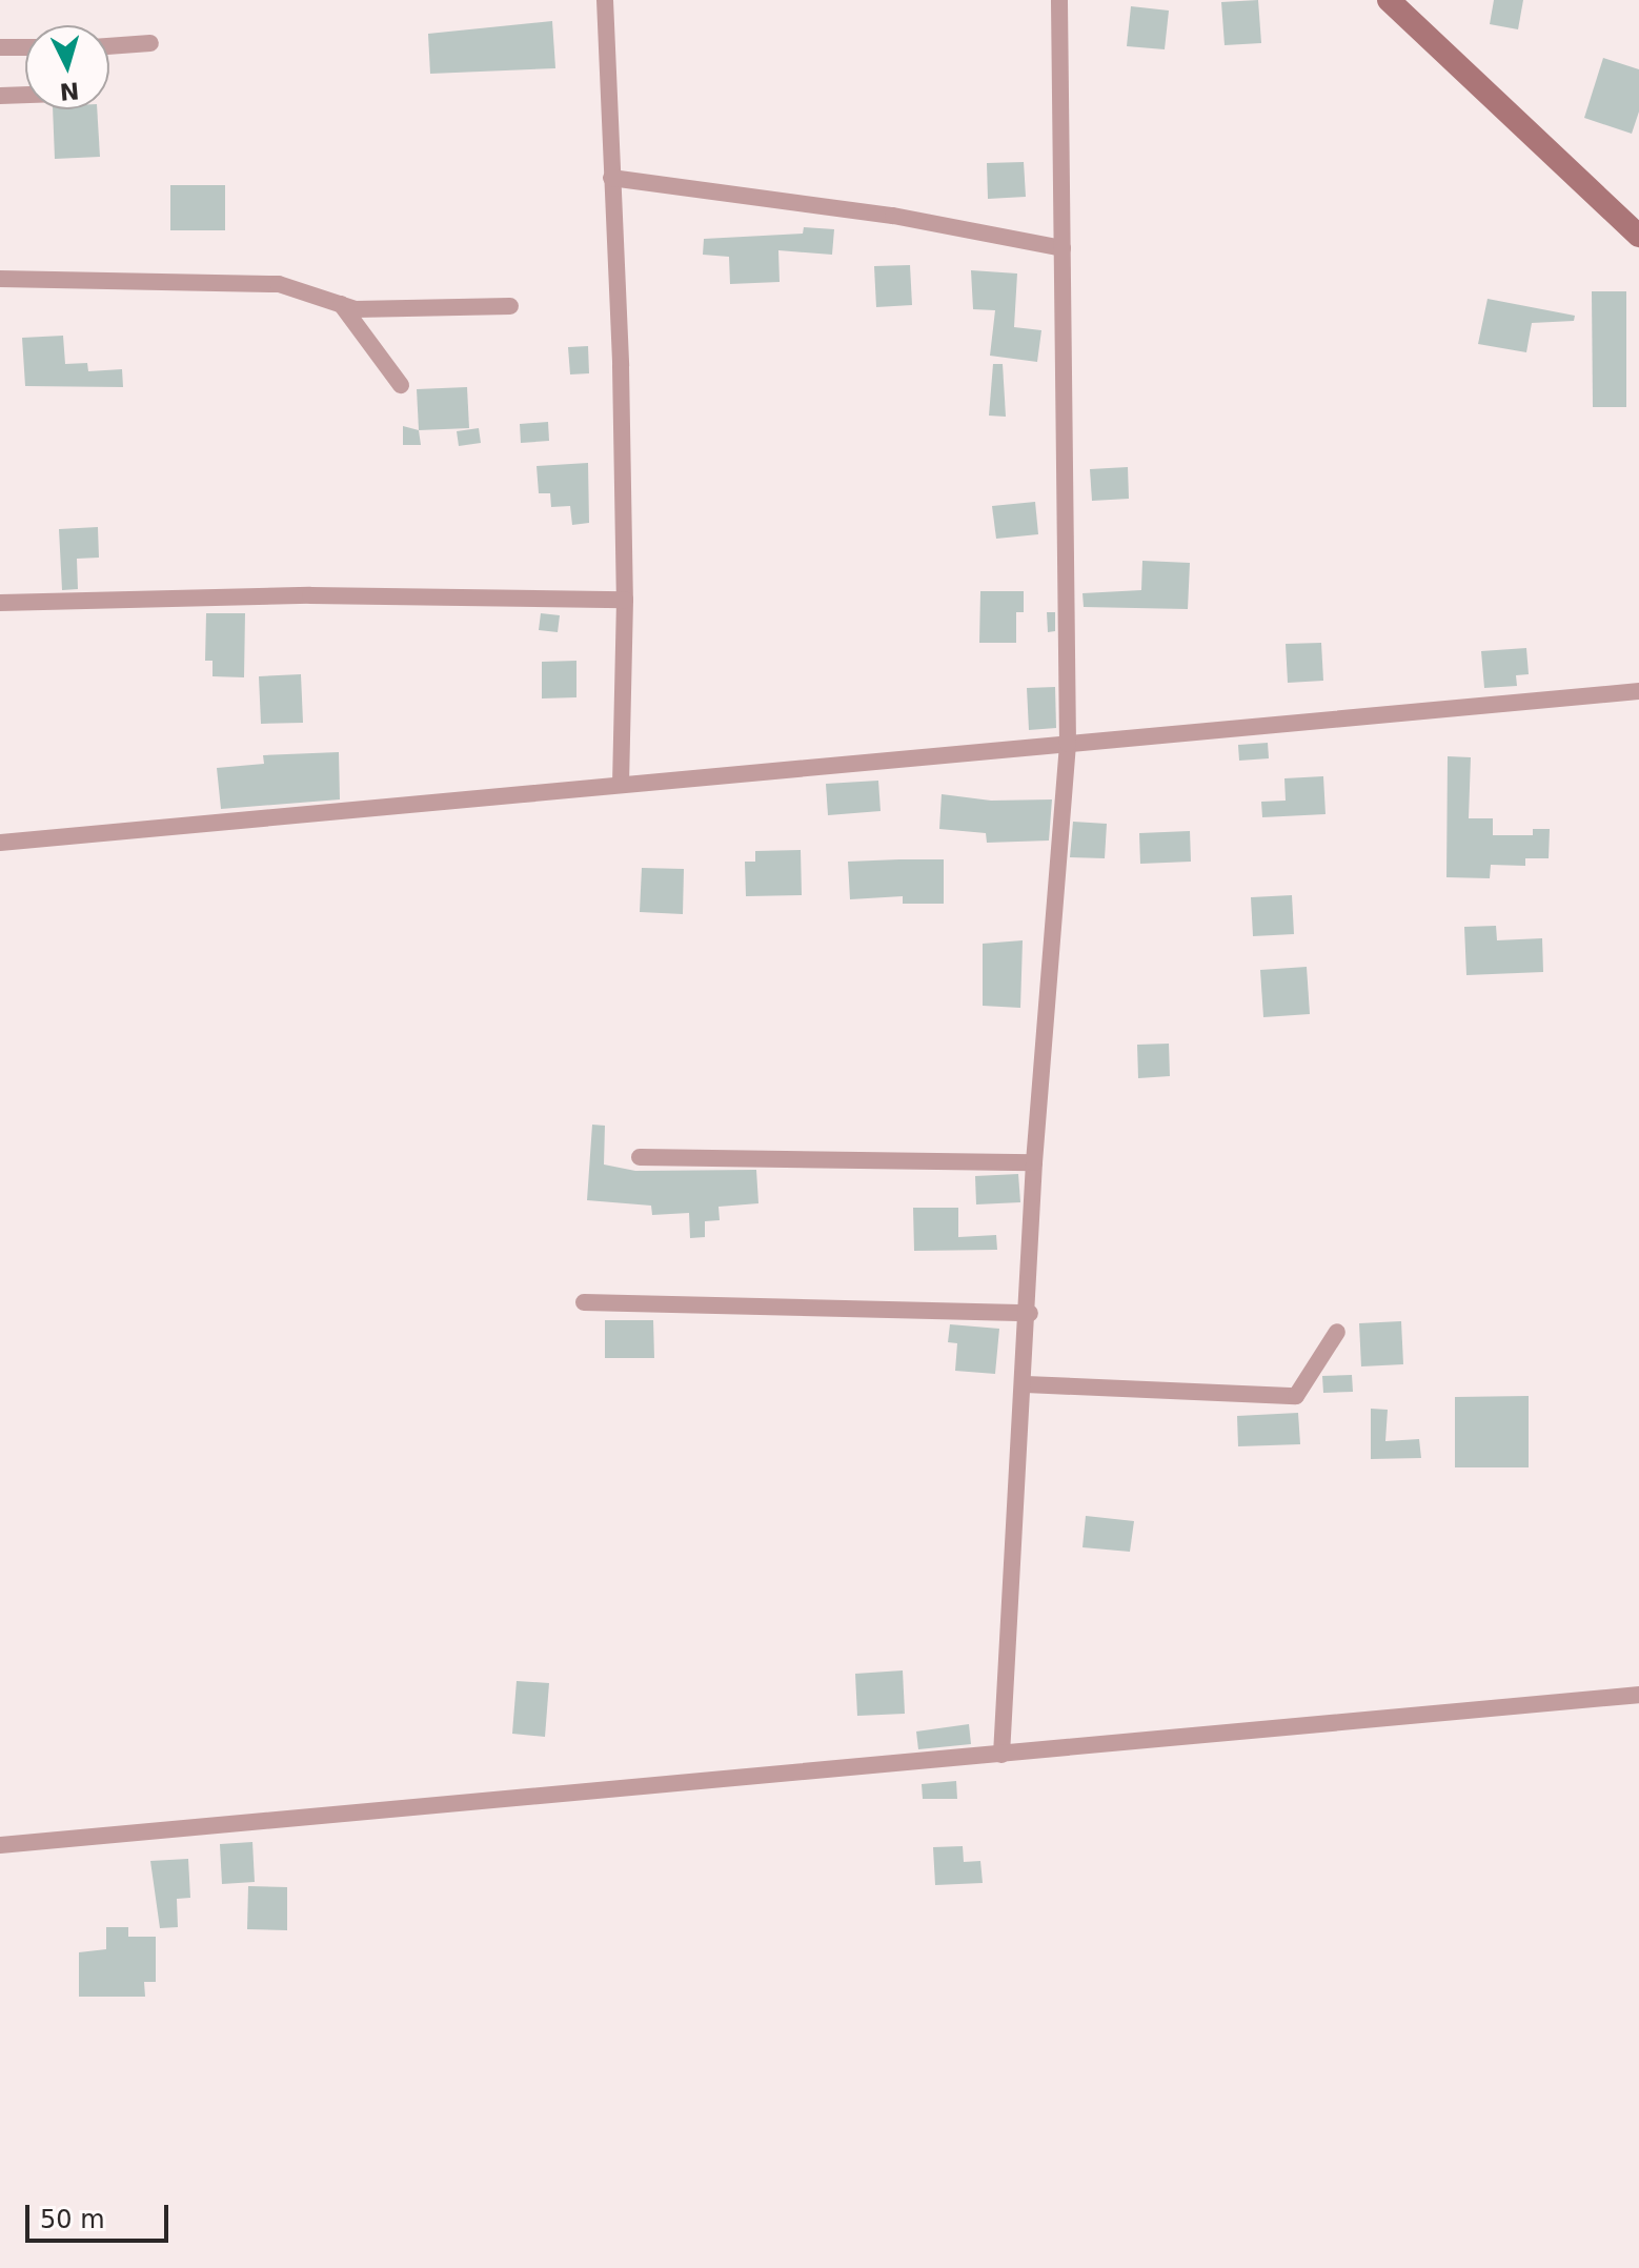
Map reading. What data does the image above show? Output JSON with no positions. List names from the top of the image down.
{
  "scale_bar": "50 m",
  "north": "bottom"
}
